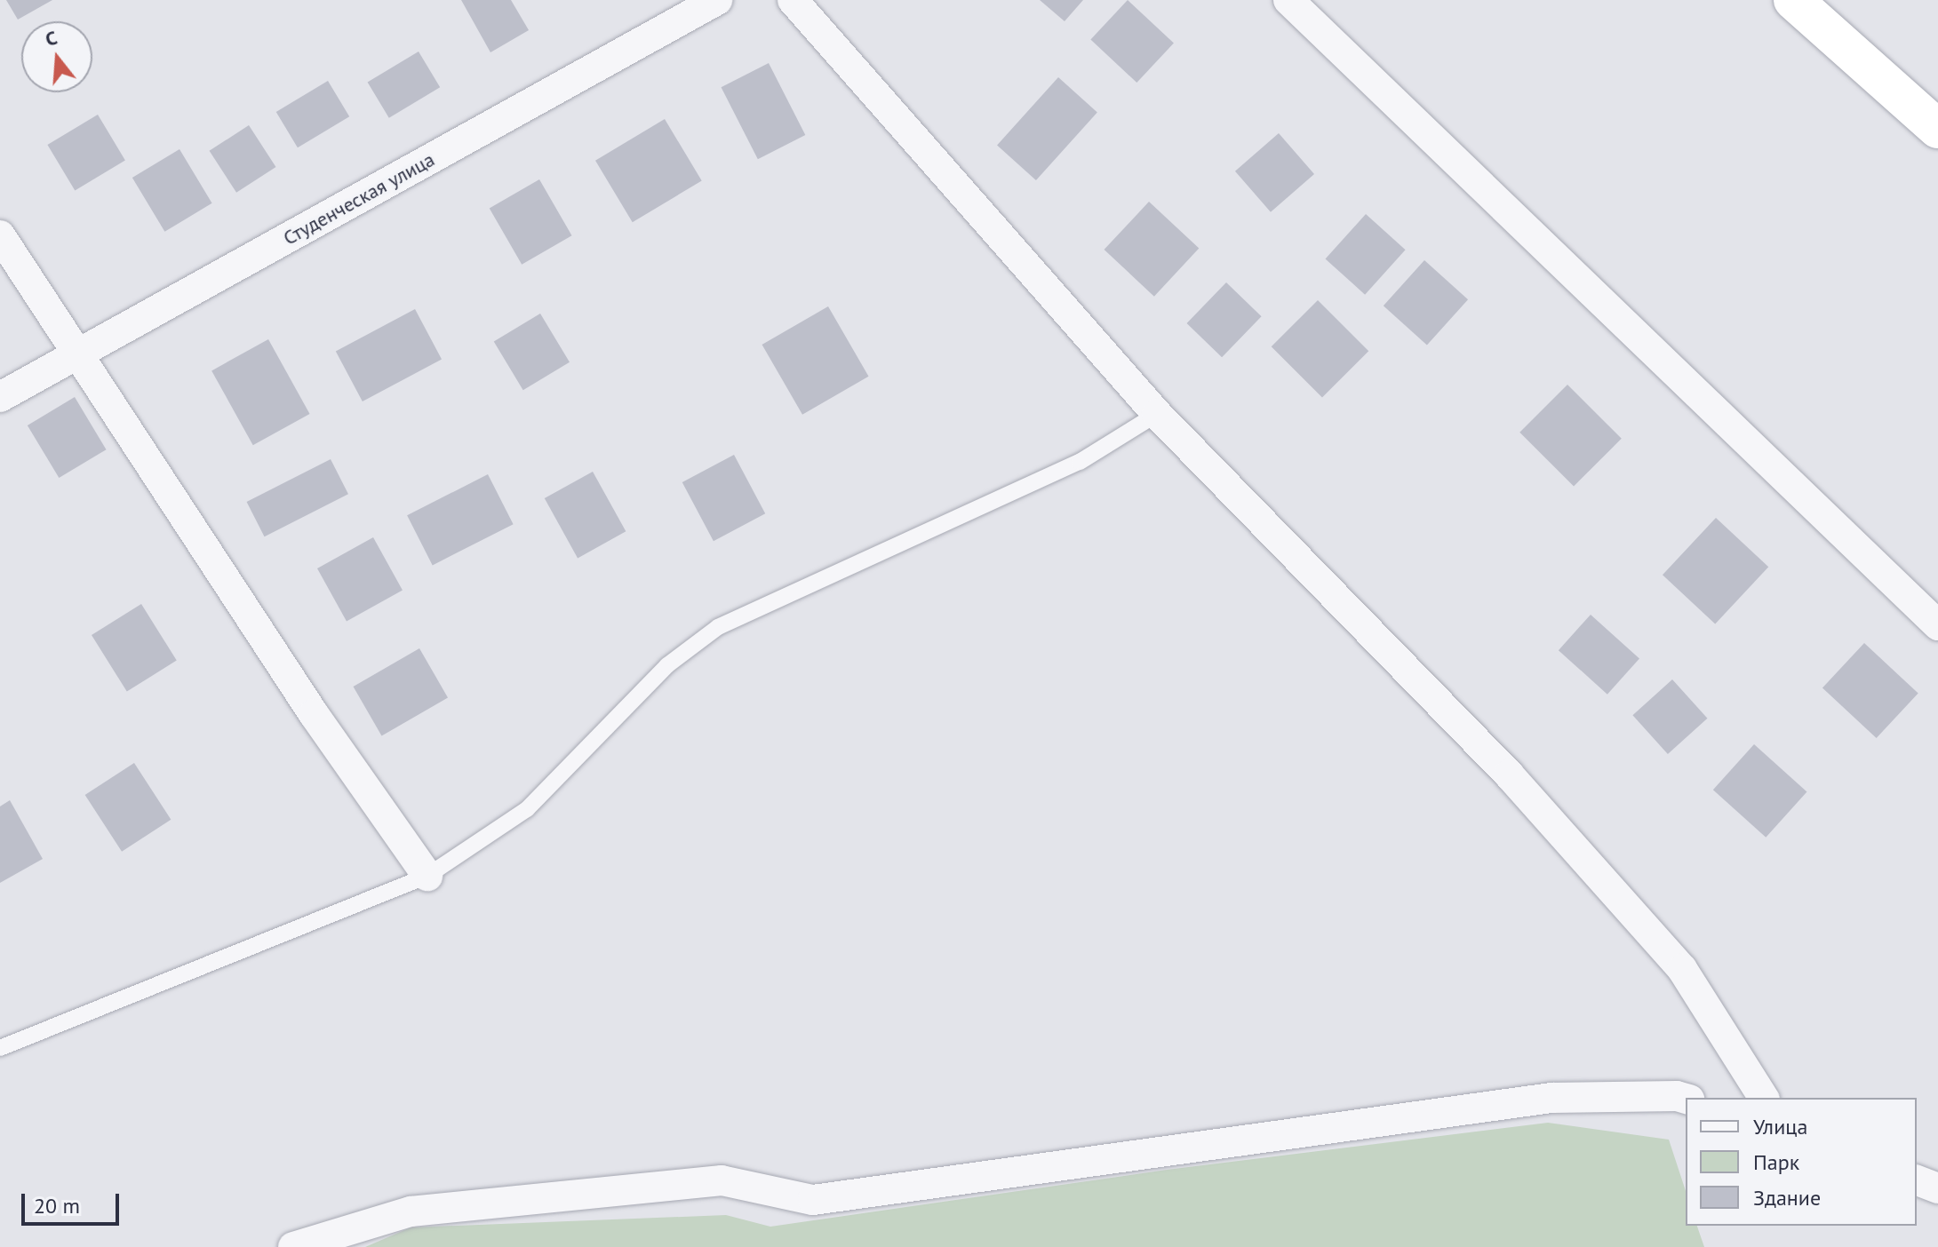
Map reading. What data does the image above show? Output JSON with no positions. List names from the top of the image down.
{
  "streets": {
    "street": ["Студенческая улица"]
  },
  "legend": ["Улица", "Парк", "Здание"],
  "scale_bar": "20 m",
  "north": "top"
}
